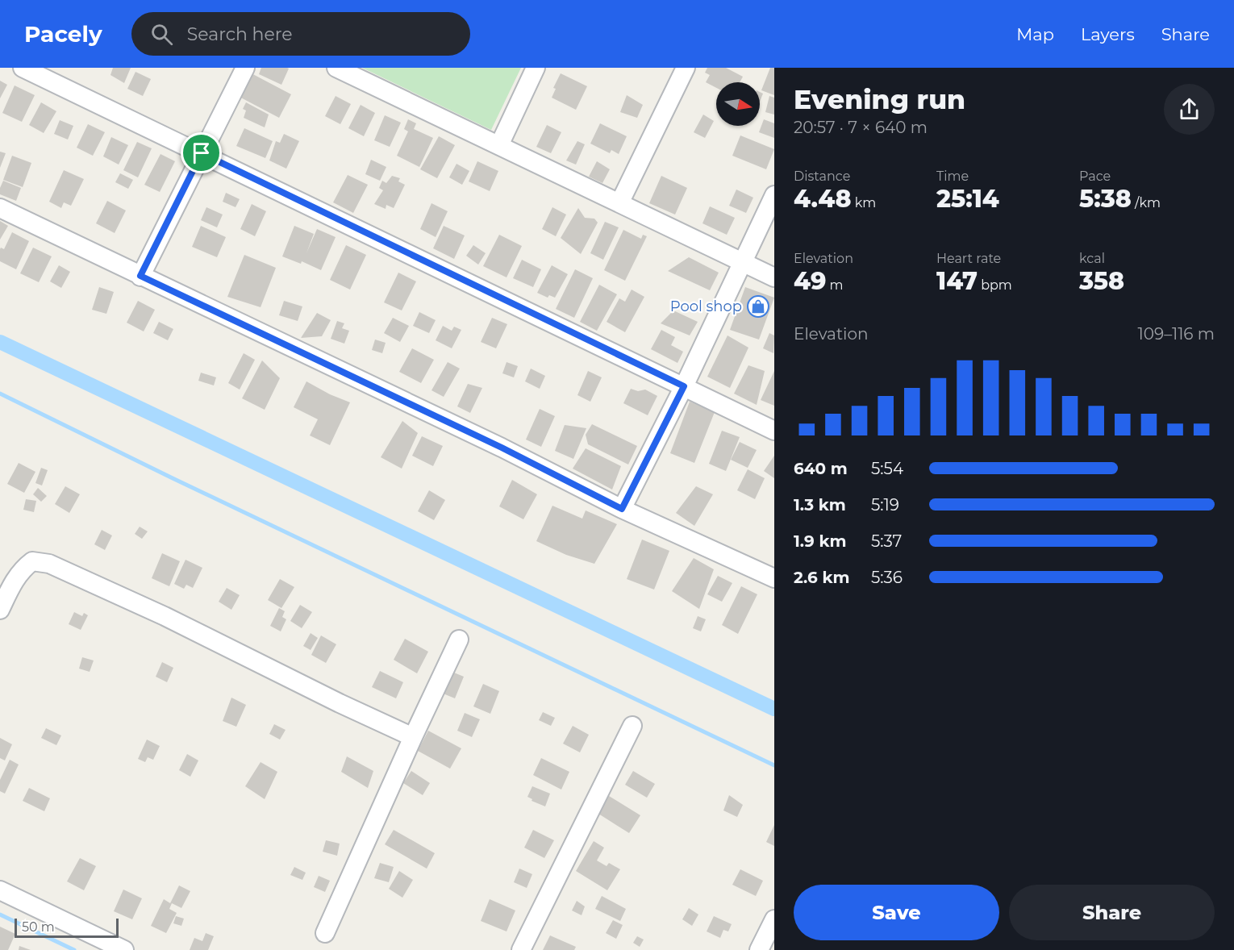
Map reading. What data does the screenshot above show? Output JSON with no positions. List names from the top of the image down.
{
  "places": {
    "shop": ["Pool shop"]
  },
  "scale_bar": "50 m",
  "north": "right",
  "page": {
    "header": "Pacely",
    "search": "Search here",
    "nav": ["Map", "Layers", "Share"],
    "heading": ["Evening run", "20:57 · 7 × 640 m"],
    "stats": [
      ["Distance", "4.48 km"],
      ["Time", "25:14"],
      ["Pace", "5:38 /km"],
      ["Elevation", "49 m"],
      ["Heart rate", "147 bpm"],
      ["kcal", "358"]
    ],
    "chart": ["Elevation", "109–116 m"],
    "list": [
      {
        "name": "640 m",
        "note": "5:54"
      },
      {
        "name": "1.3 km",
        "note": "5:19"
      },
      {
        "name": "1.9 km",
        "note": "5:37"
      },
      {
        "name": "2.6 km",
        "note": "5:36"
      }
    ],
    "buttons": ["Save", "Share"],
    "scale": "50 m"
  }
}
